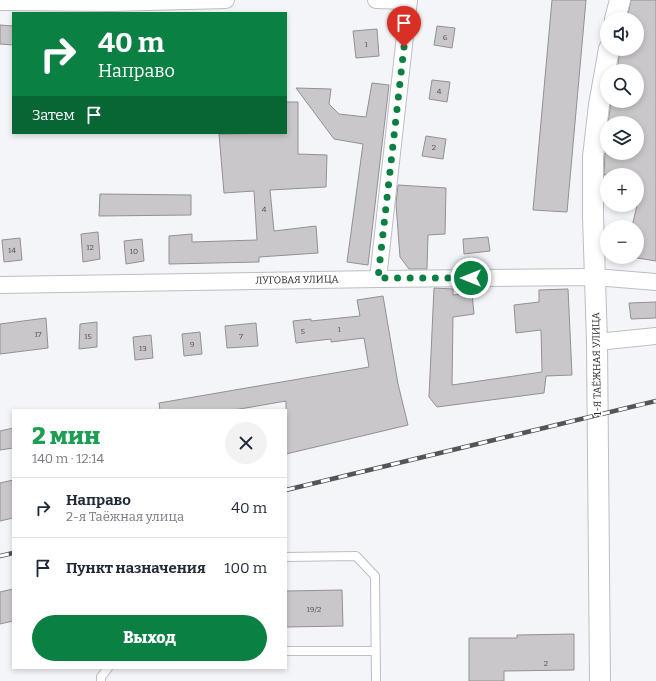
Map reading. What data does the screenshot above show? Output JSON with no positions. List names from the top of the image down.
{
  "streets": {
    "street": ["ЛУГОВАЯ УЛИЦА", "1-Я ТАЁЖНАЯ УЛИЦА"]
  },
  "crossings": [
    ["ЛУГОВАЯ УЛИЦА", "1-Я ТАЁЖНАЯ УЛИЦА"]
  ],
  "house_numbers": [
    "6",
    "1",
    "4",
    "2",
    "4",
    "12",
    "14",
    "10",
    "1",
    "5",
    "17",
    "15",
    "7",
    "9",
    "13",
    "19/2",
    "2"
  ],
  "page": {
    "map_buttons": ["+", "−"],
    "turn": ["40 m", "Направо"],
    "then": "Затем",
    "heading": ["2 мин", "140 m · 12:14"],
    "list": [
      {
        "name": "Направо",
        "note": "2-я Таёжная улица",
        "value": "40 m"
      },
      {
        "name": "Пункт назначения",
        "value": "100 m"
      }
    ],
    "buttons": "Выход"
  }
}
